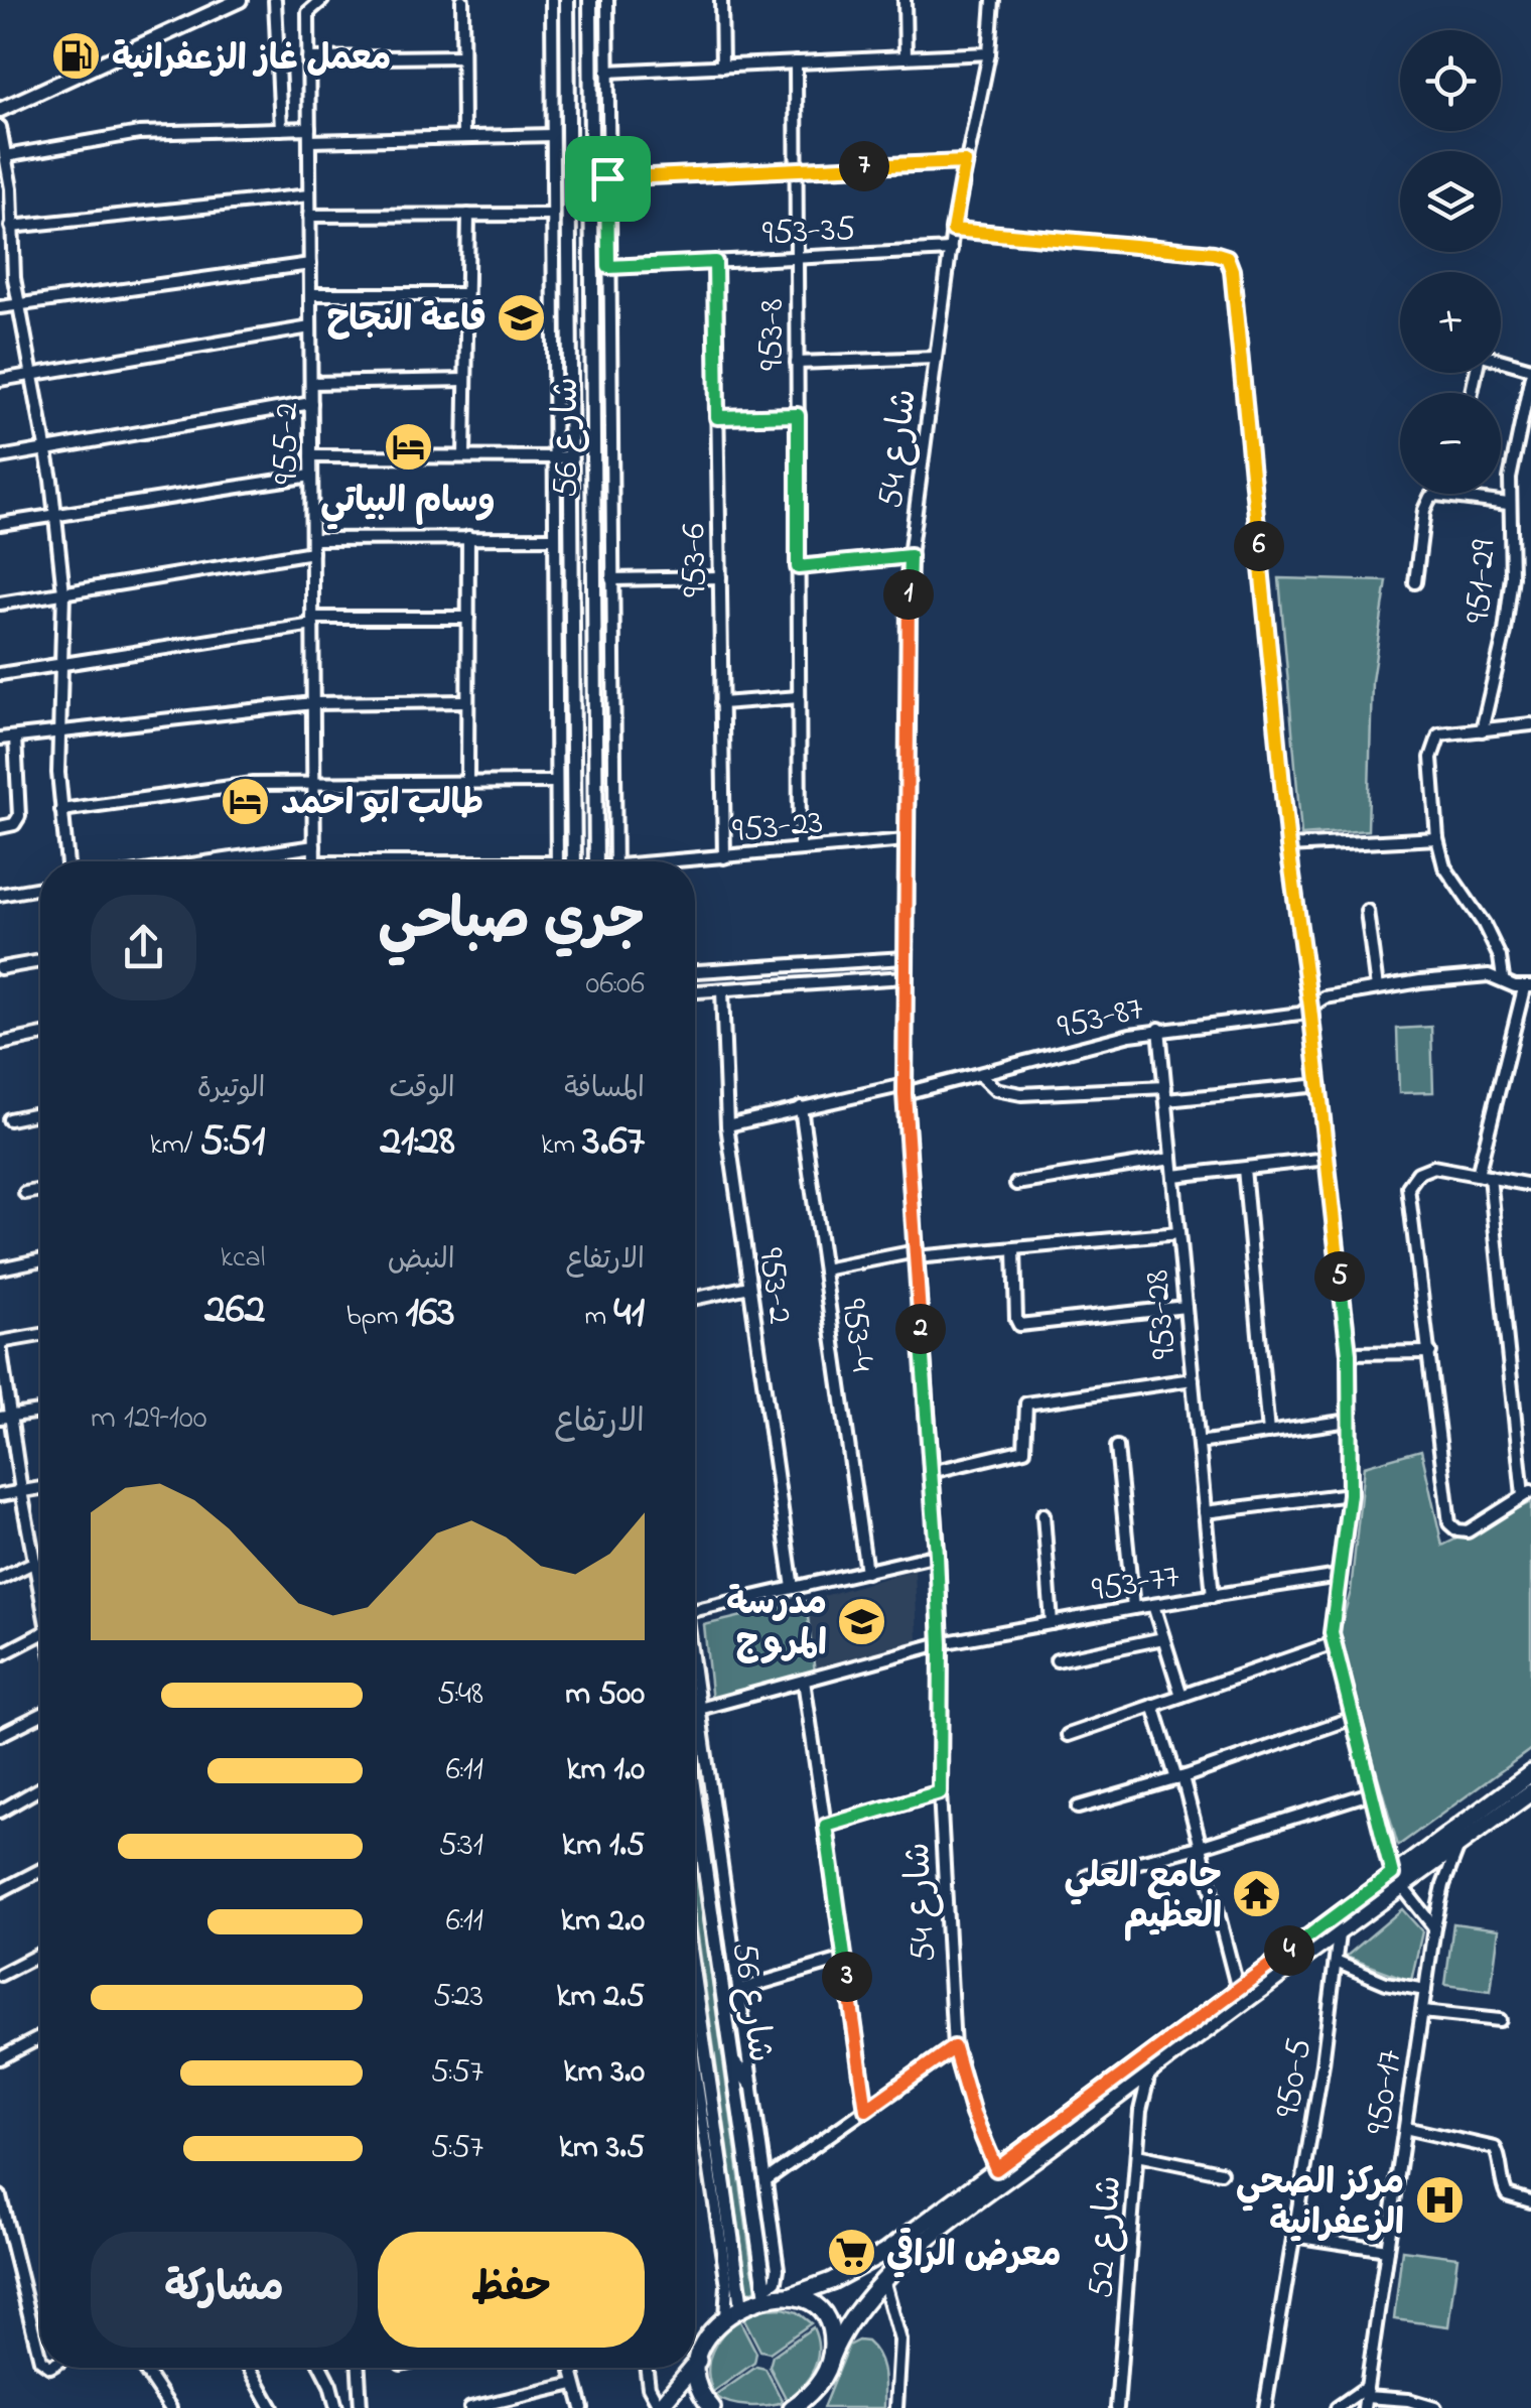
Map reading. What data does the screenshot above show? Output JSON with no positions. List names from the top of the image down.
{
  "streets": {
    "street": [
      "953-35",
      "953-8",
      "شارع 56",
      "955-2",
      "شارع 54",
      "953-6",
      "951-29",
      "953-23",
      "953-87",
      "953-2",
      "953-28",
      "953-4",
      "953-77",
      "950-5",
      "950-17",
      "شارع 52"
    ]
  },
  "crossings": [
    ["953-35", "953-8"],
    ["953-35", "شارع 54"],
    ["953-35", "953-6"],
    ["953-8", "953-23"],
    ["شارع 54", "953-23"],
    ["شارع 54", "953-87"],
    ["شارع 54", "953-77"],
    ["953-6", "953-23"],
    ["953-87", "953-2"],
    ["953-87", "953-28"],
    ["953-87", "953-4"],
    ["953-28", "953-77"]
  ],
  "places": {
    "fuel station": ["معمل غاز الزعفرانية"],
    "school or university": ["قاعة النجاح", "مدرسة المروج"],
    "hotel": ["وسام البياتي", "طالب ابو احمد"],
    "temple": ["جامع العلي العظيم"],
    "hospital": ["مركز الصحي الزعفرانية"],
    "supermarket": ["معرض الراقي"]
  },
  "page": {
    "map_buttons": ["+", "−"],
    "pins": [
      "7",
      "6",
      "1",
      "5",
      "2",
      "4",
      "3"
    ],
    "heading": ["جري صباحي", "06:06"],
    "stats": [
      ["المسافة", "3.67 km"],
      ["الوقت", "21:28"],
      ["الوتيرة", "5:51 /km"],
      ["الارتفاع", "41 m"],
      ["النبض", "163 bpm"],
      ["kcal", "262"]
    ],
    "chart": ["الارتفاع", "100–129 m"],
    "list": [
      {
        "name": "500 m",
        "note": "5:48"
      },
      {
        "name": "1.0 km",
        "note": "6:11"
      },
      {
        "name": "1.5 km",
        "note": "5:31"
      },
      {
        "name": "2.0 km",
        "note": "6:11"
      },
      {
        "name": "2.5 km",
        "note": "5:23"
      },
      {
        "name": "3.0 km",
        "note": "5:57"
      },
      {
        "name": "3.5 km",
        "note": "5:57"
      }
    ],
    "buttons": ["حفظ", "مشاركة"]
  }
}
